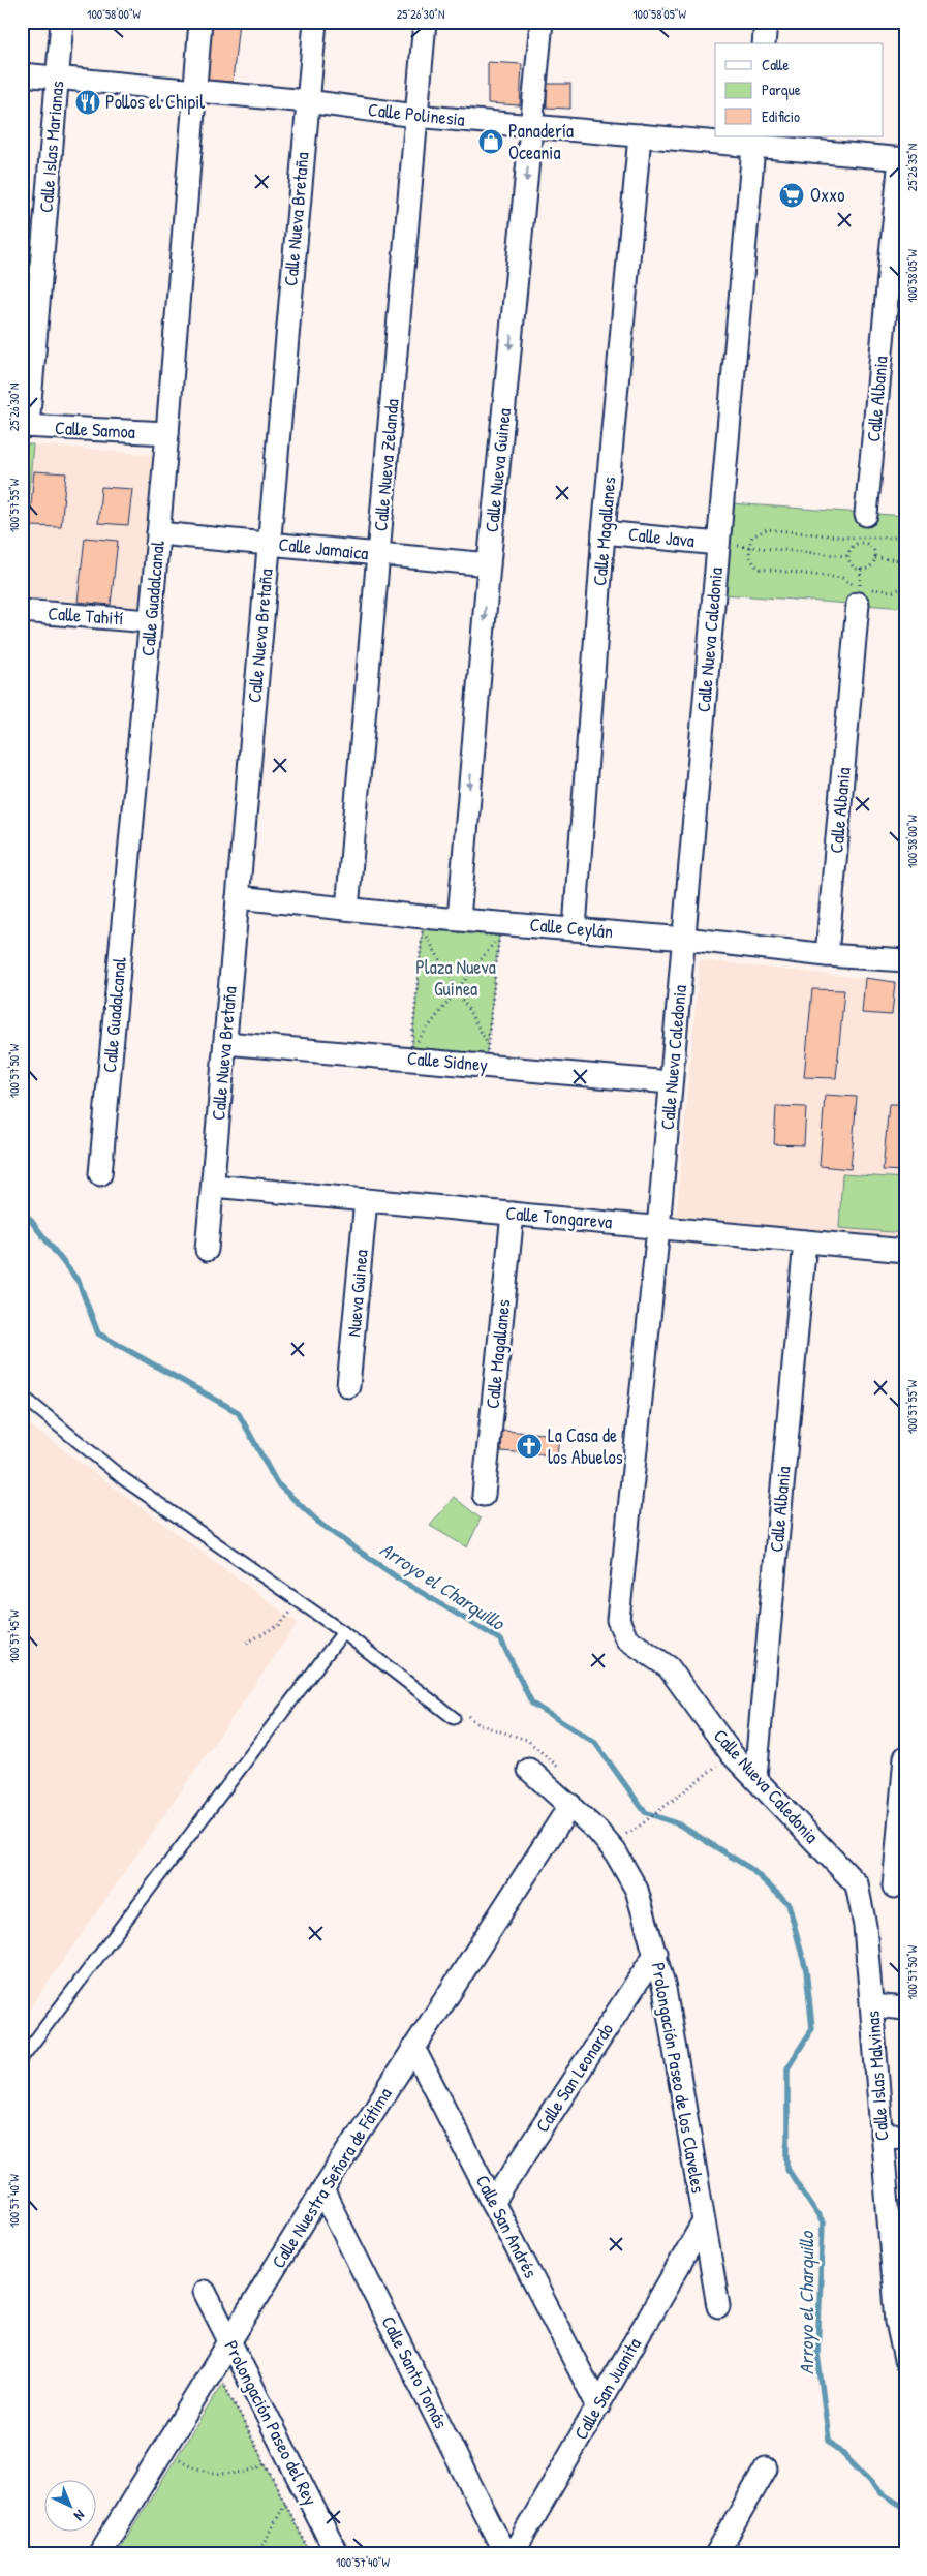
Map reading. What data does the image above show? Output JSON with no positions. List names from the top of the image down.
{
  "streets": {
    "street": [
      "Calle Polinesia",
      "Calle Islas Marianas",
      "Calle Nueva Bretaña",
      "Calle Albania",
      "Calle Samoa",
      "Calle Nueva Zelanda",
      "Calle Nueva Guinea",
      "Calle Magallanes",
      "Calle Java",
      "Calle Jamaica",
      "Calle Guadalcanal",
      "Calle Tahití",
      "Calle Nueva Caledonia",
      "Calle Ceylán",
      "Calle Sidney",
      "Calle Tongareva",
      "Nueva Guinea",
      "Calle Islas Malvinas",
      "Calle San Leonardo",
      "Prolongación Paseo de los Claveles",
      "Calle Nuestra Señora de Fátima",
      "Calle San Andrés",
      "Calle Santo Tomás",
      "Calle San Juanita",
      "Prolongación Paseo del Rey"
    ]
  },
  "crossings": [
    ["Calle Polinesia", "Calle Islas Marianas"],
    ["Calle Polinesia", "Calle Nueva Bretaña"],
    ["Calle Polinesia", "Calle Albania"],
    ["Calle Polinesia", "Calle Nueva Zelanda"],
    ["Calle Polinesia", "Calle Nueva Guinea"],
    ["Calle Polinesia", "Calle Magallanes"],
    ["Calle Polinesia", "Calle Guadalcanal"],
    ["Calle Polinesia", "Calle Nueva Caledonia"],
    ["Calle Islas Marianas", "Calle Samoa"],
    ["Calle Nueva Bretaña", "Calle Jamaica"],
    ["Calle Nueva Bretaña", "Calle Ceylán"],
    ["Calle Nueva Bretaña", "Calle Sidney"],
    ["Calle Nueva Bretaña", "Calle Tongareva"],
    ["Calle Albania", "Calle Nueva Caledonia"],
    ["Calle Albania", "Calle Ceylán"],
    ["Calle Albania", "Calle Tongareva"],
    ["Calle Samoa", "Calle Guadalcanal"],
    ["Calle Nueva Zelanda", "Calle Jamaica"],
    ["Calle Nueva Zelanda", "Calle Ceylán"],
    ["Calle Nueva Guinea", "Calle Jamaica"],
    ["Calle Nueva Guinea", "Calle Ceylán"],
    ["Calle Magallanes", "Calle Java"],
    ["Calle Magallanes", "Calle Ceylán"],
    ["Calle Magallanes", "Calle Tongareva"],
    ["Calle Java", "Calle Nueva Caledonia"],
    ["Calle Jamaica", "Calle Guadalcanal"],
    ["Calle Guadalcanal", "Calle Tahití"],
    ["Calle Nueva Caledonia", "Calle Ceylán"],
    ["Calle Nueva Caledonia", "Calle Sidney"],
    ["Calle Nueva Caledonia", "Calle Tongareva"],
    ["Calle Nueva Caledonia", "Calle Islas Malvinas"],
    ["Calle Tongareva", "Nueva Guinea"],
    ["Calle San Leonardo", "Prolongación Paseo de los Claveles"],
    ["Calle San Leonardo", "Calle San Andrés"],
    ["Prolongación Paseo de los Claveles", "Calle Nuestra Señora de Fátima"],
    ["Prolongación Paseo de los Claveles", "Calle San Juanita"],
    ["Calle Nuestra Señora de Fátima", "Calle San Andrés"],
    ["Calle Nuestra Señora de Fátima", "Calle Santo Tomás"],
    ["Calle Nuestra Señora de Fátima", "Prolongación Paseo del Rey"],
    ["Calle San Andrés", "Calle San Juanita"]
  ],
  "one_way": ["Calle Nueva Guinea"],
  "water": ["Arroyo el Charquillo"],
  "parks": ["Plaza Nueva Guinea"],
  "places": {
    "restaurant": ["Pollos el Chipil"],
    "shop": ["Panadería Oceania"],
    "supermarket": ["Oxxo"],
    "church": ["La Casa de los Abuelos"]
  },
  "legend": ["Calle", "Parque", "Edificio"],
  "north": "bottom right",
  "coordinates": [
    "100°58'00\"W",
    "25°26'30\"N",
    "100°58'05\"W",
    "25°26'35\"N",
    "100°57'55\"W",
    "100°57'50\"W",
    "100°57'45\"W",
    "100°57'40\"W"
  ]
}
